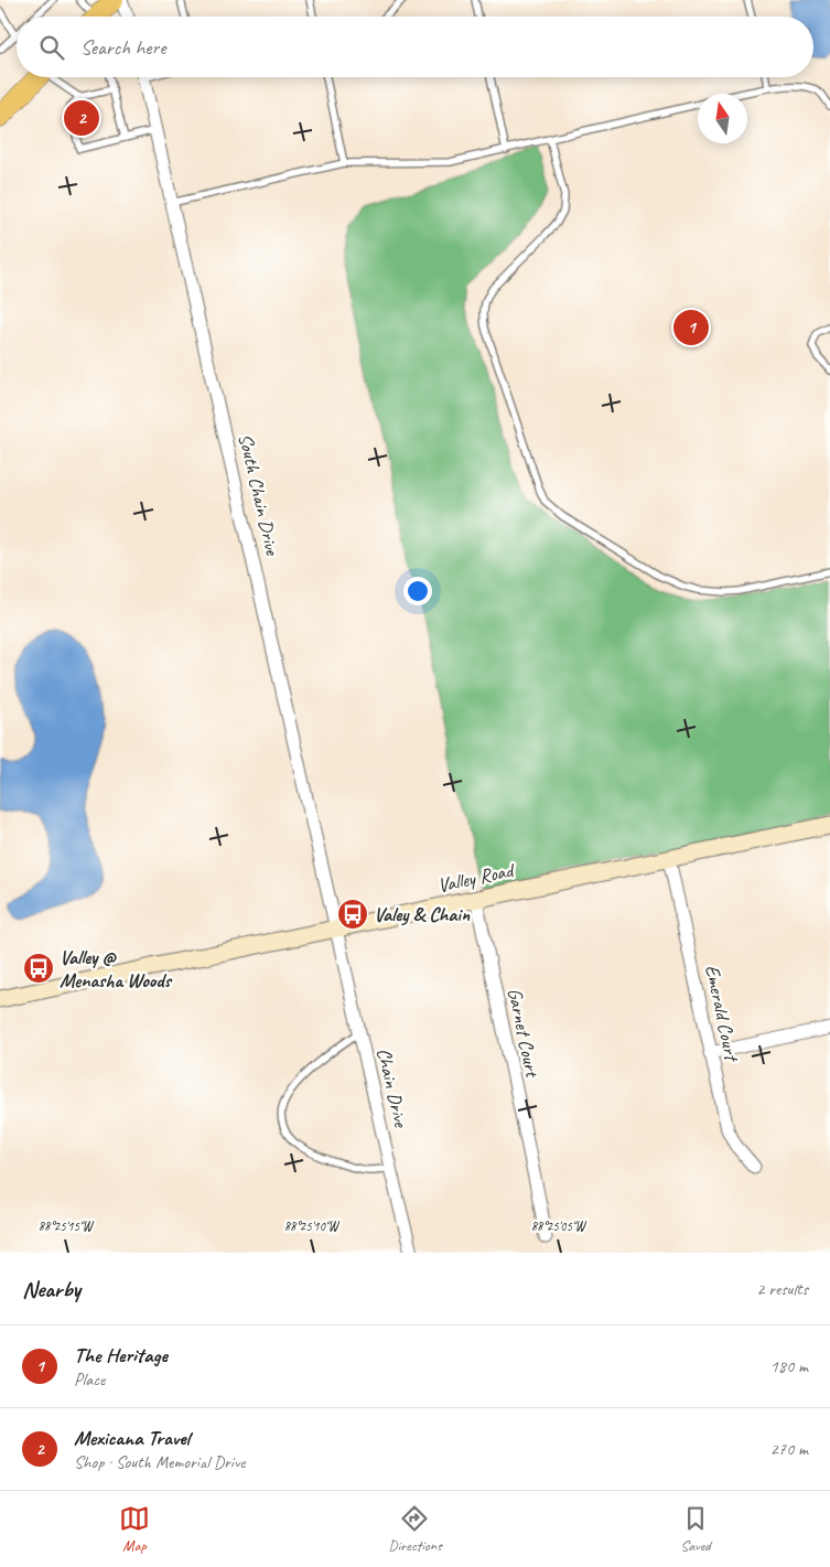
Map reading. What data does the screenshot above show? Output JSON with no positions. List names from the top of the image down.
{
  "streets": {
    "street": [
      "South Chain Drive",
      "Valley Road",
      "Emerald Court",
      "Garnet Court",
      "Chain Drive"
    ]
  },
  "crossings": [
    ["South Chain Drive", "Valley Road"],
    ["South Chain Drive", "Chain Drive"],
    ["Valley Road", "Emerald Court"],
    ["Valley Road", "Garnet Court"],
    ["Valley Road", "Chain Drive"]
  ],
  "places": {
    "bus stop": ["Valey & Chain", "Valley @ Menasha Woods"]
  },
  "north": "top",
  "page": {
    "search": "Search here",
    "pins": ["2", "1"],
    "heading": ["Nearby", "2 results"],
    "list": [
      {
        "mark": "1",
        "name": "The Heritage",
        "note": "Place",
        "value": "180 m"
      },
      {
        "mark": "2",
        "name": "Mexicana Travel",
        "note": "Shop · South Memorial Drive",
        "value": "270 m"
      }
    ],
    "nav": ["Map", "Directions", "Saved"]
  },
  "coordinates": ["88°25'15\"W", "88°25'10\"W", "88°25'05\"W"]
}
